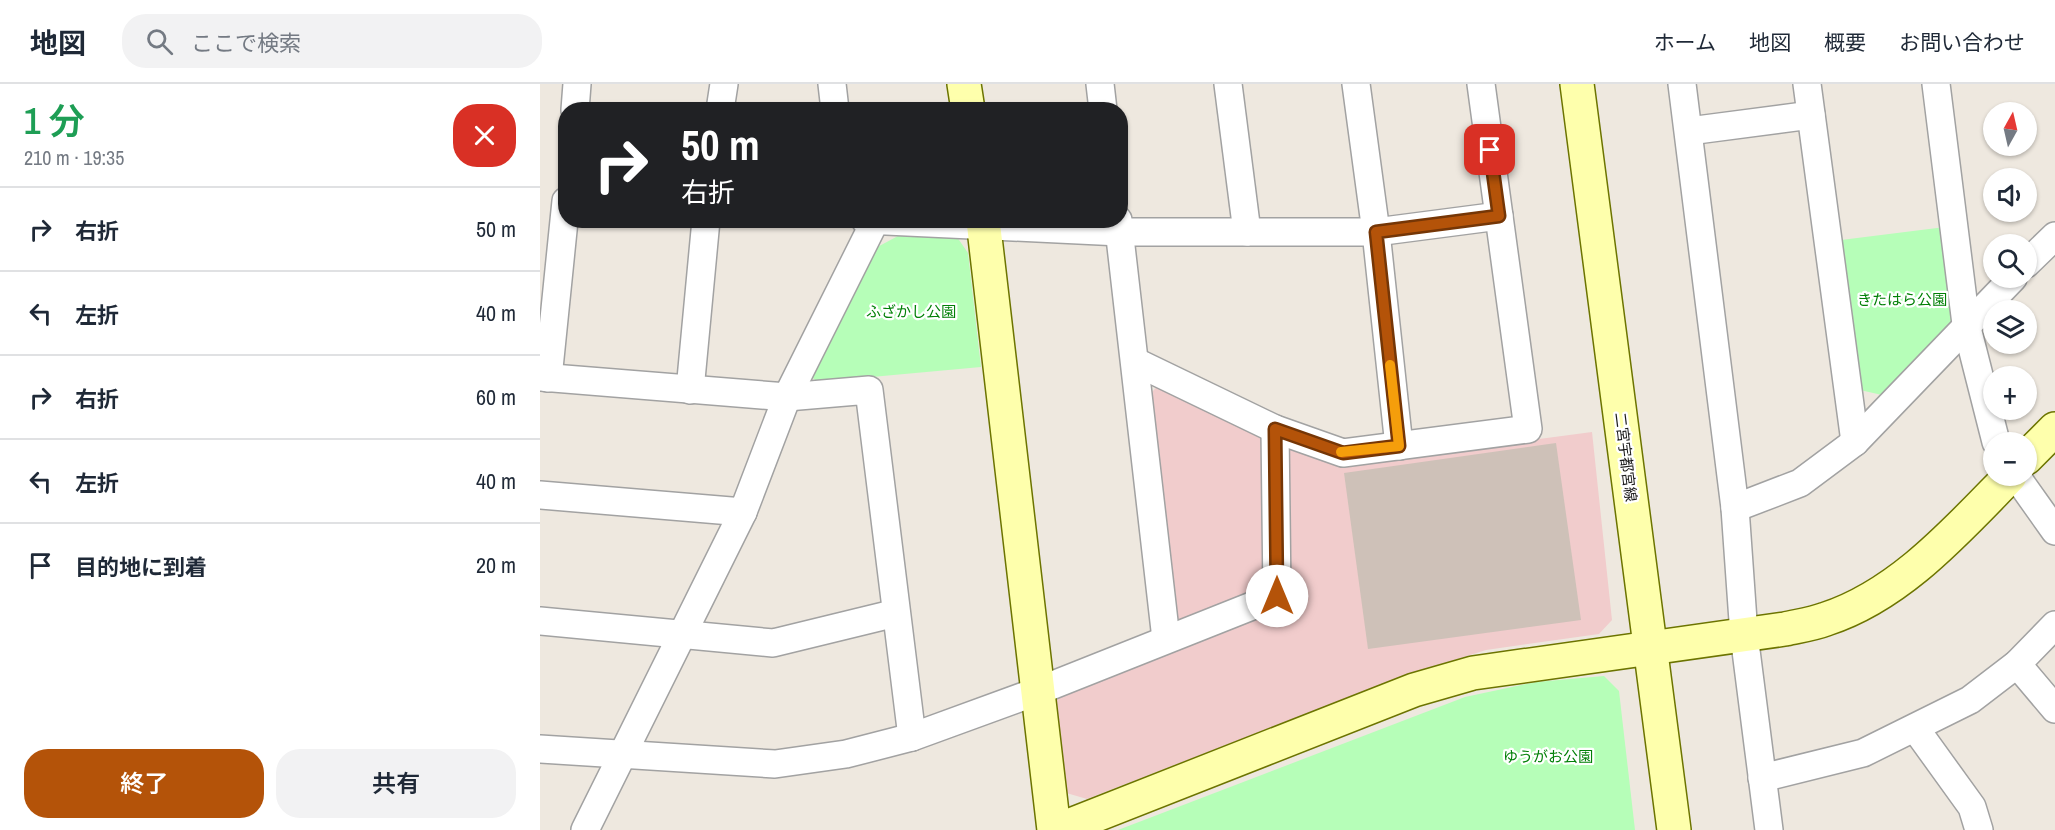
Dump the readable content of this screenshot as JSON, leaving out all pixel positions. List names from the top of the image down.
{
  "streets": {
    "street": ["二宮宇都宮線"]
  },
  "parks": ["きたはら公園", "ふざかし公園", "ゆうがお公園"],
  "north": "top",
  "page": {
    "header": "地図",
    "search": "ここで検索",
    "nav": [
      "ホーム",
      "地図",
      "概要",
      "お問い合わせ"
    ],
    "heading": ["1 分", "210 m · 19:35"],
    "map_buttons": ["+", "−"],
    "turn": ["50 m", "右折"],
    "list": [
      {
        "name": "右折",
        "value": "50 m"
      },
      {
        "name": "左折",
        "value": "40 m"
      },
      {
        "name": "右折",
        "value": "60 m"
      },
      {
        "name": "左折",
        "value": "40 m"
      },
      {
        "name": "目的地に到着",
        "value": "20 m"
      }
    ],
    "buttons": ["終了", "共有"]
  }
}
